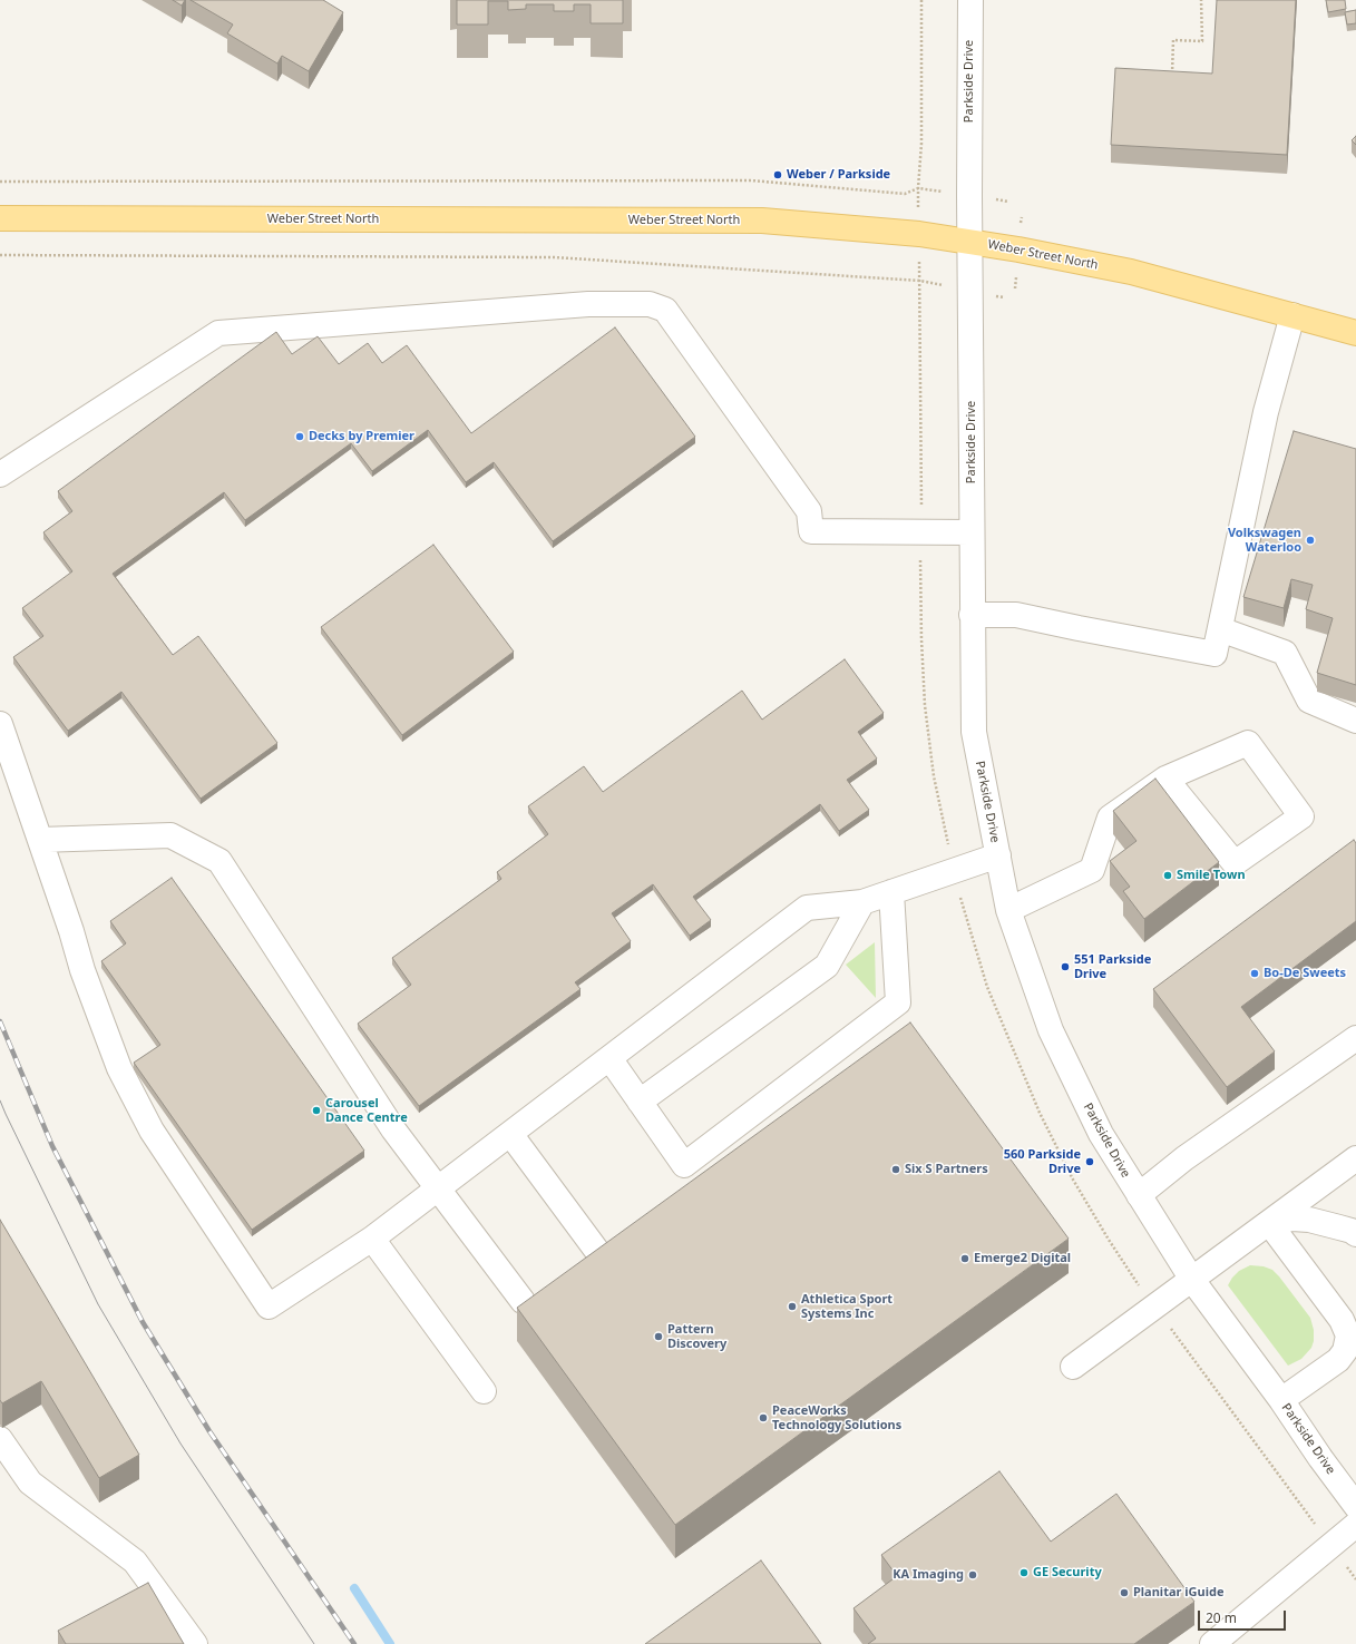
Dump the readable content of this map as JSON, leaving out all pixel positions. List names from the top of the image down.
{
  "streets": {
    "main road": ["Weber Street North"],
    "street": ["Parkside Drive"]
  },
  "crossings": [
    ["Parkside Drive", "Weber Street North"]
  ],
  "places": [
    "Weber / Parkside",
    "Decks by Premier",
    "Volkswagen Waterloo",
    "Smile Town",
    "551 Parkside Drive",
    "Bo-De Sweets",
    "Carousel Dance Centre",
    "560 Parkside Drive",
    "Six S Partners",
    "Emerge2 Digital",
    "Athletica Sport Systems Inc",
    "Pattern Discovery",
    "PeaceWorks Technology Solutions",
    "GE Security",
    "KA Imaging",
    "Planitar iGuide"
  ],
  "scale_bar": "20 m"
}
